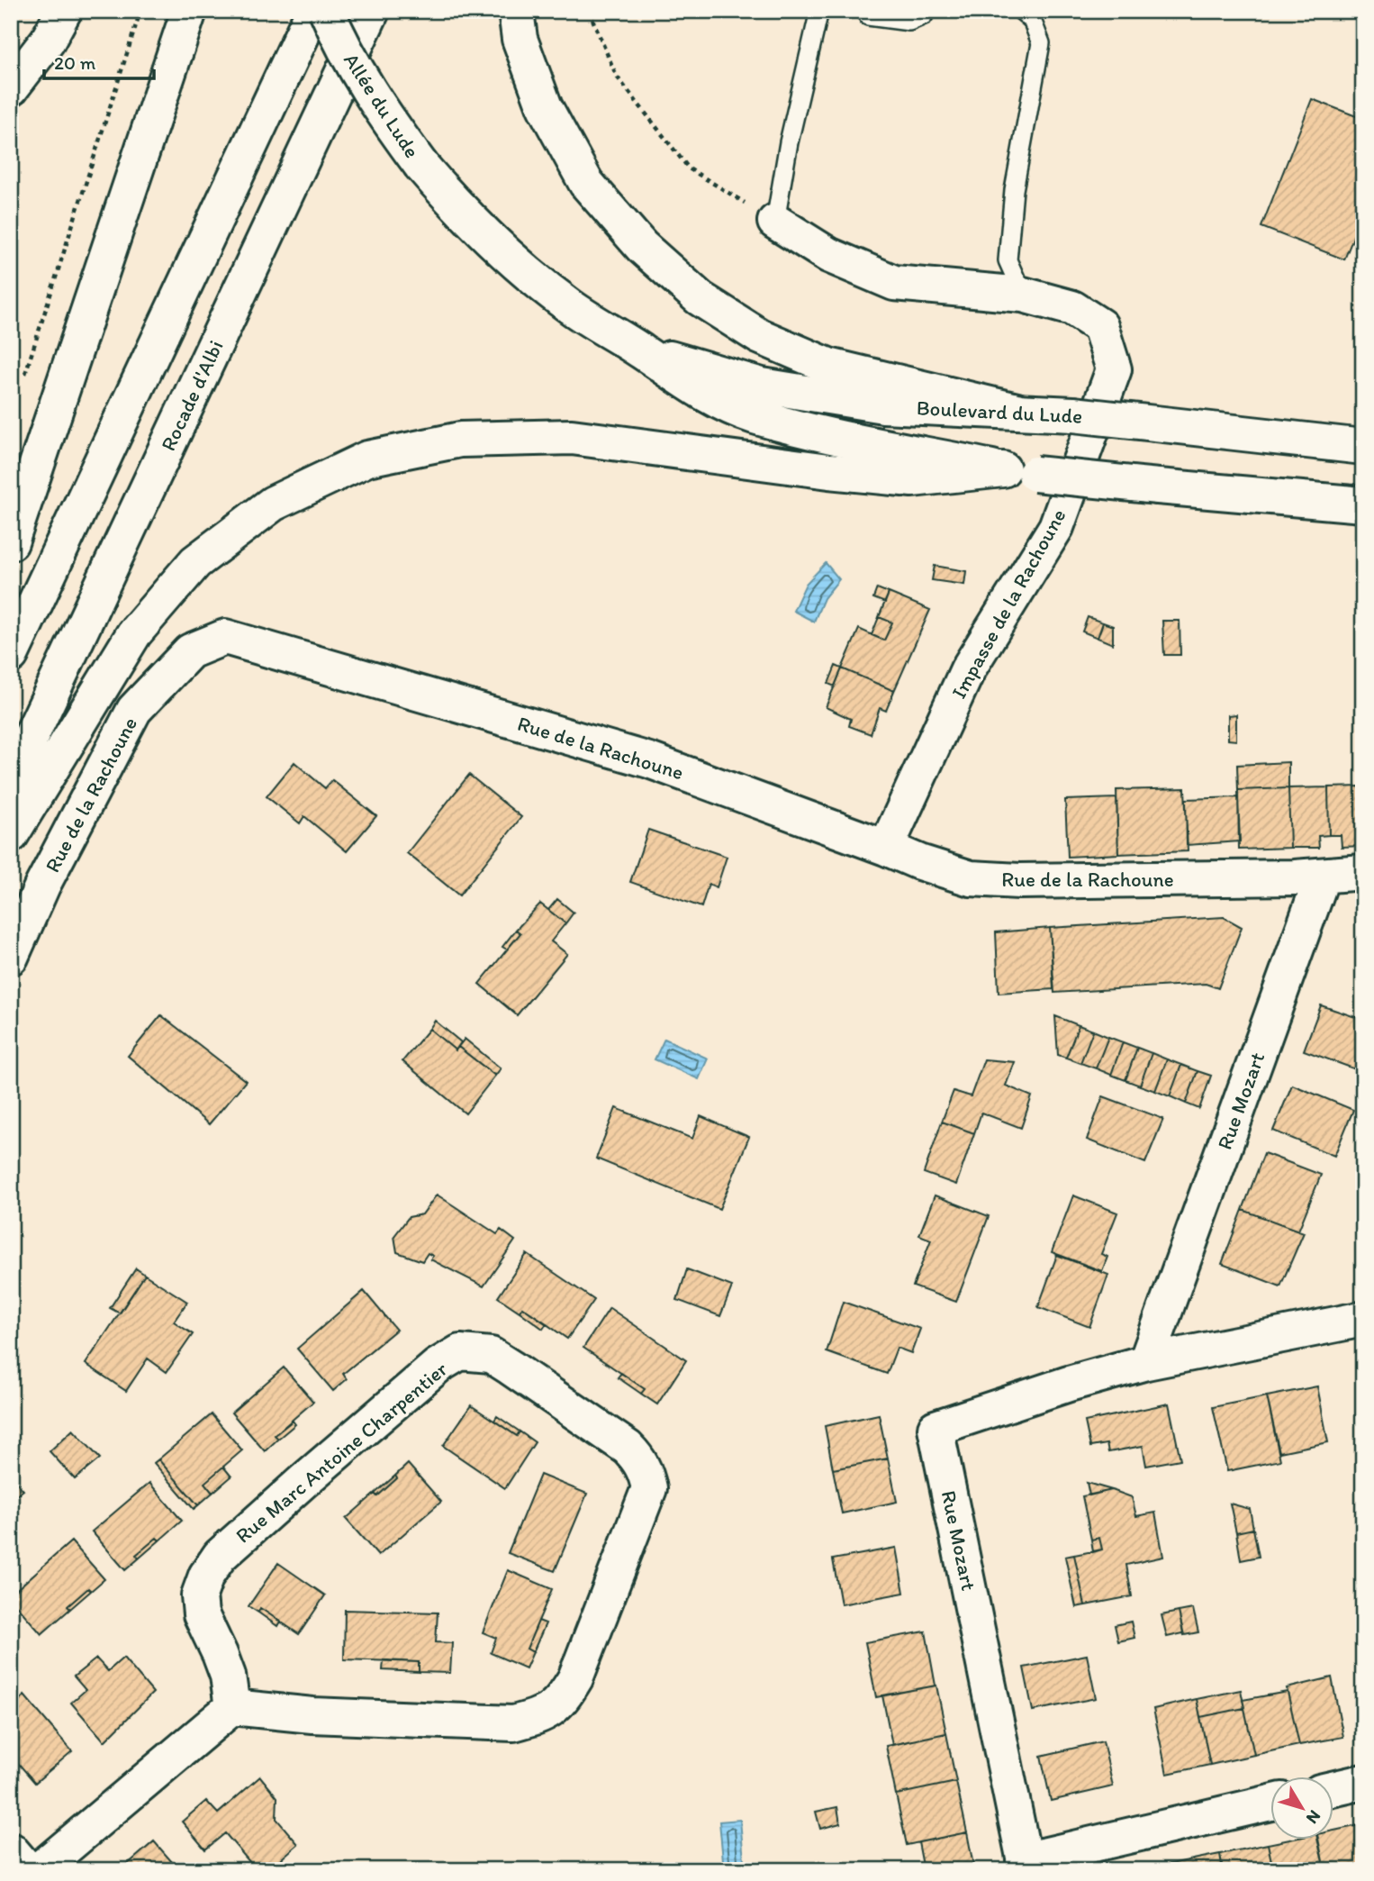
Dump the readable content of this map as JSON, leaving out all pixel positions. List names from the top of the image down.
{
  "streets": {
    "main road": [
      "Allée du Lude",
      "Rocade d'Albi",
      "Boulevard du Lude",
      "Impasse de la Rachoune",
      "Rue de la Rachoune",
      "Rue Mozart",
      "Rue Marc Antoine Charpentier"
    ]
  },
  "crossings": [
    ["Allée du Lude", "Boulevard du Lude"],
    ["Impasse de la Rachoune", "Rue de la Rachoune"],
    ["Rue de la Rachoune", "Rue Mozart"]
  ],
  "scale_bar": "20 m",
  "north": "bottom right"
}
